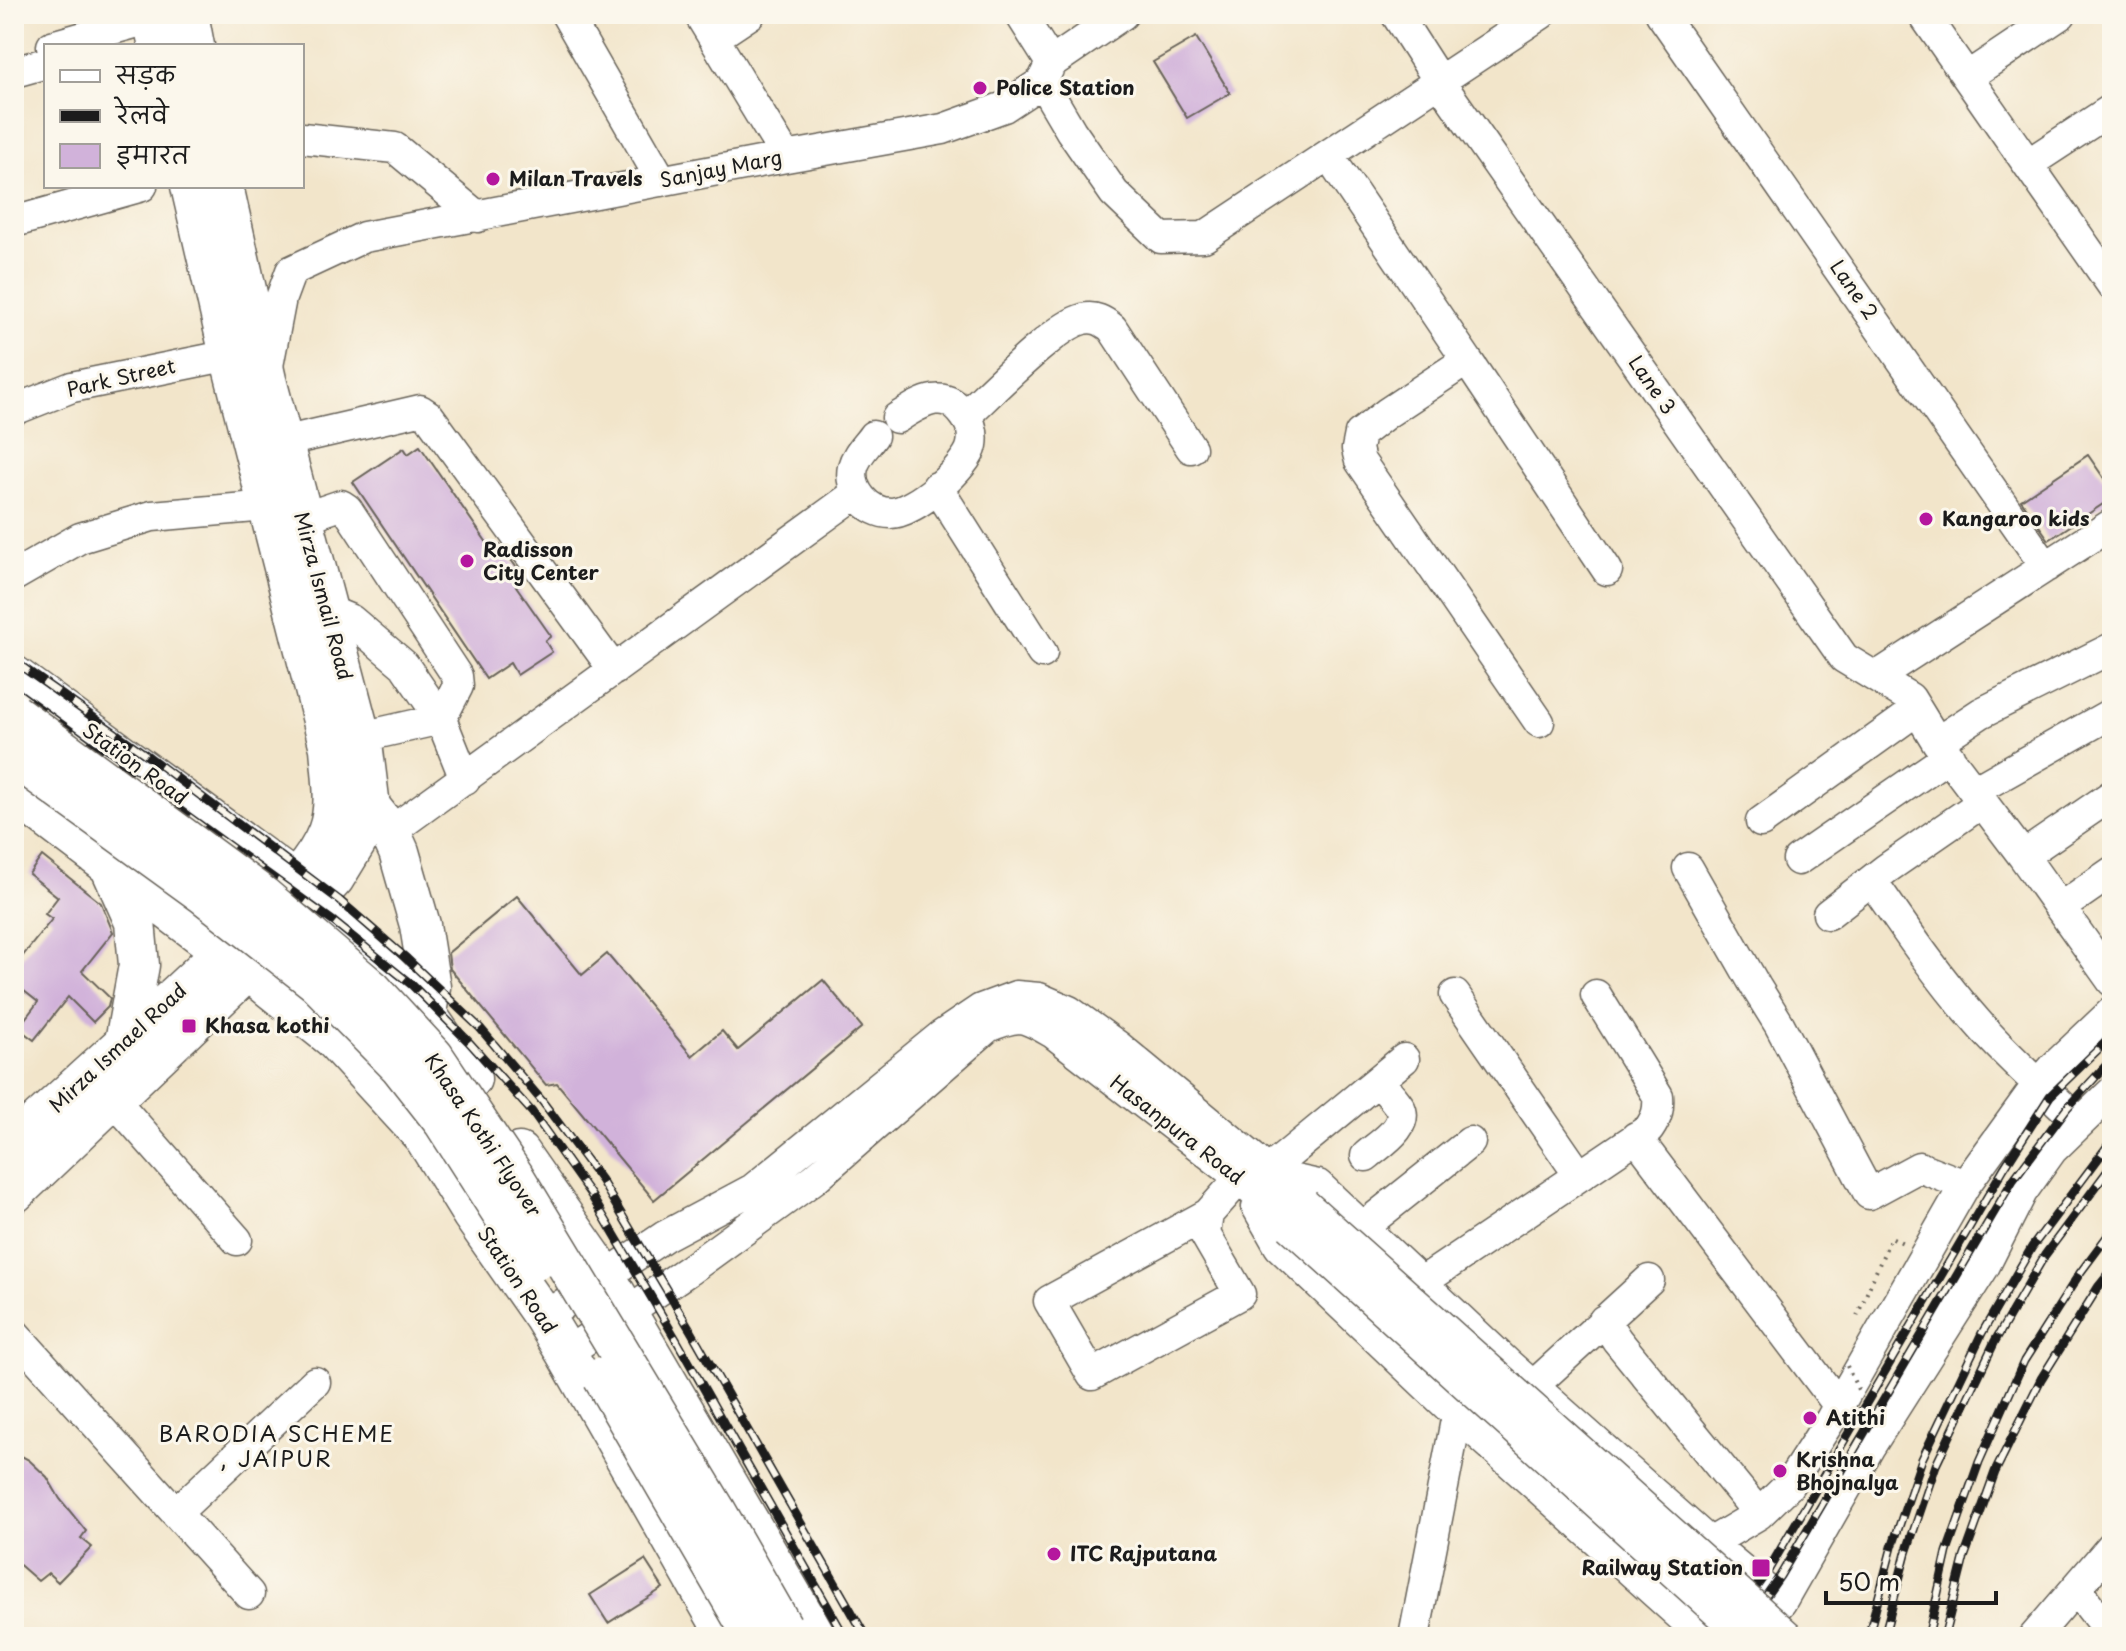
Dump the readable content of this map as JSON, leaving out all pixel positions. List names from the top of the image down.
{
  "streets": {
    "main road": [
      "Mirza Ismail Road",
      "Station Road",
      "Mirza Ismael Road",
      "Khasa Kothi Flyover"
    ],
    "street": [
      "Sanjay Marg",
      "Lane 2",
      "Park Street",
      "Lane 3",
      "Hasanpura Road"
    ]
  },
  "crossings": [
    ["Sanjay Marg", "Mirza Ismail Road"],
    ["Park Street", "Mirza Ismail Road"],
    ["Mirza Ismail Road", "Station Road"],
    ["Mirza Ismail Road", "Mirza Ismael Road"],
    ["Station Road", "Mirza Ismael Road"],
    ["Station Road", "Hasanpura Road"]
  ],
  "districts": ["BARODIA SCHEME , JAIPUR"],
  "places": {
    "other": [
      "Police Station",
      "Milan Travels",
      "Kangaroo kids",
      "Radisson City Center",
      "Atithi",
      "Krishna Bhojnalya",
      "ITC Rajputana"
    ],
    "transit": ["Khasa kothi", "Railway Station"]
  },
  "legend": ["सड़क", "रेलवे", "इमारत"],
  "scale_bar": "50 m"
}
